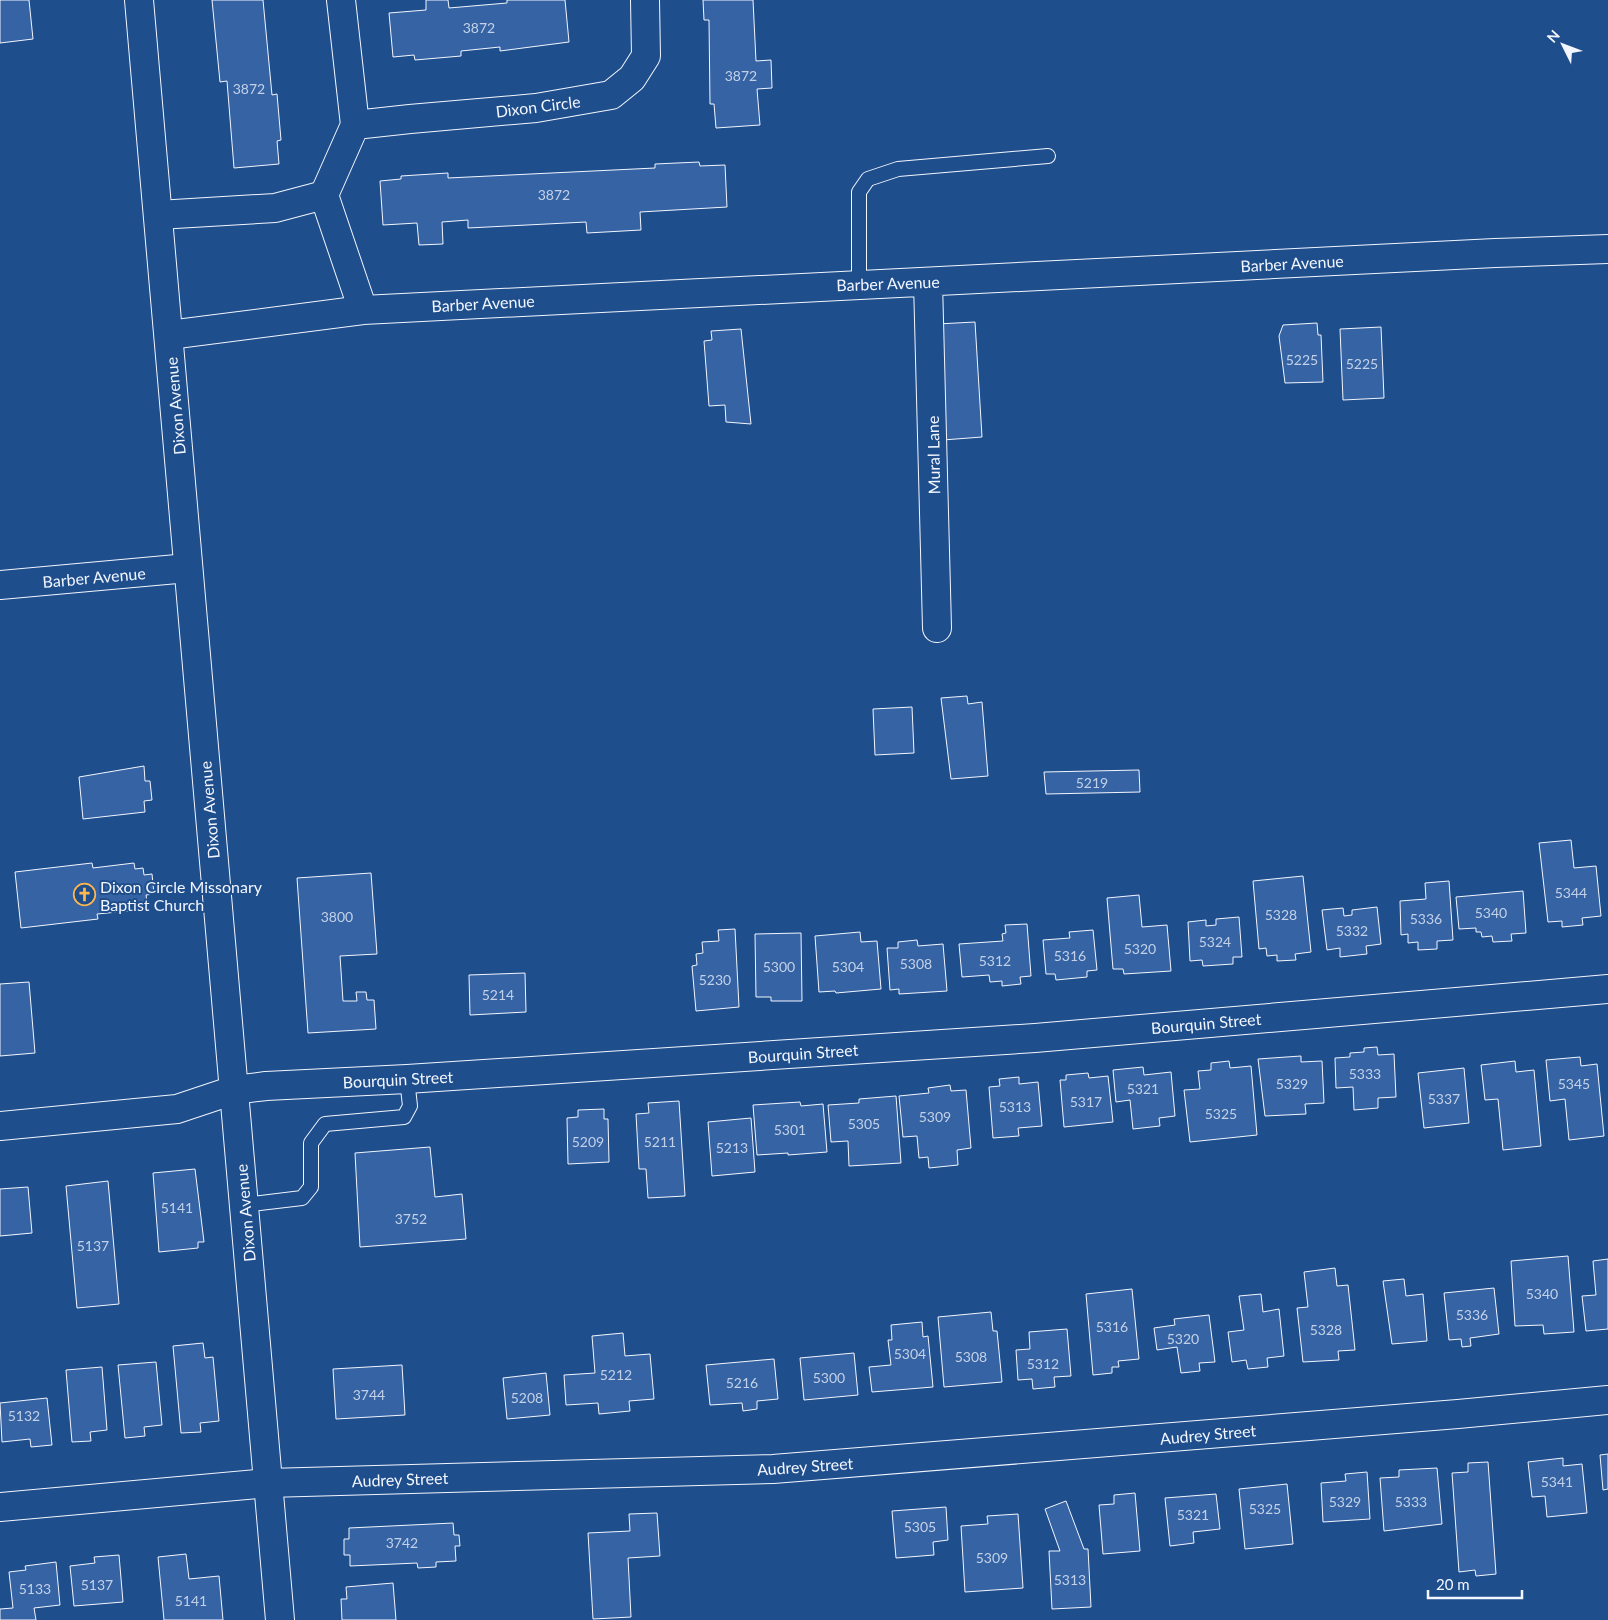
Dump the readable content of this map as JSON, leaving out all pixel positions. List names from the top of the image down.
{
  "streets": {
    "street": [
      "Dixon Circle",
      "Barber Avenue",
      "Dixon Avenue",
      "Mural Lane",
      "Bourquin Street",
      "Audrey Street"
    ]
  },
  "crossings": [
    ["Barber Avenue", "Dixon Avenue"],
    ["Barber Avenue", "Mural Lane"],
    ["Dixon Avenue", "Bourquin Street"],
    ["Dixon Avenue", "Audrey Street"]
  ],
  "places": {
    "church": ["Dixon Circle Missonary Baptist Church"]
  },
  "house_numbers": [
    "3872",
    "3872",
    "3872",
    "3872",
    "5225",
    "5225",
    "5219",
    "5344",
    "5340",
    "5328",
    "3800",
    "5336",
    "5332",
    "5324",
    "5320",
    "5316",
    "5312",
    "5308",
    "5300",
    "5304",
    "5230",
    "5214",
    "5333",
    "5329",
    "5345",
    "5321",
    "5337",
    "5317",
    "5313",
    "5325",
    "5309",
    "5305",
    "5301",
    "5209",
    "5211",
    "5213",
    "5141",
    "3752",
    "5137",
    "5340",
    "5336",
    "5316",
    "5328",
    "5320",
    "5304",
    "5308",
    "5312",
    "5212",
    "5300",
    "5216",
    "3744",
    "5208",
    "5132",
    "5341",
    "5329",
    "5333",
    "5325",
    "5321",
    "5305",
    "3742",
    "5309",
    "5313",
    "5137",
    "5133",
    "5141"
  ],
  "scale_bar": "20 m",
  "north": "top left"
}
